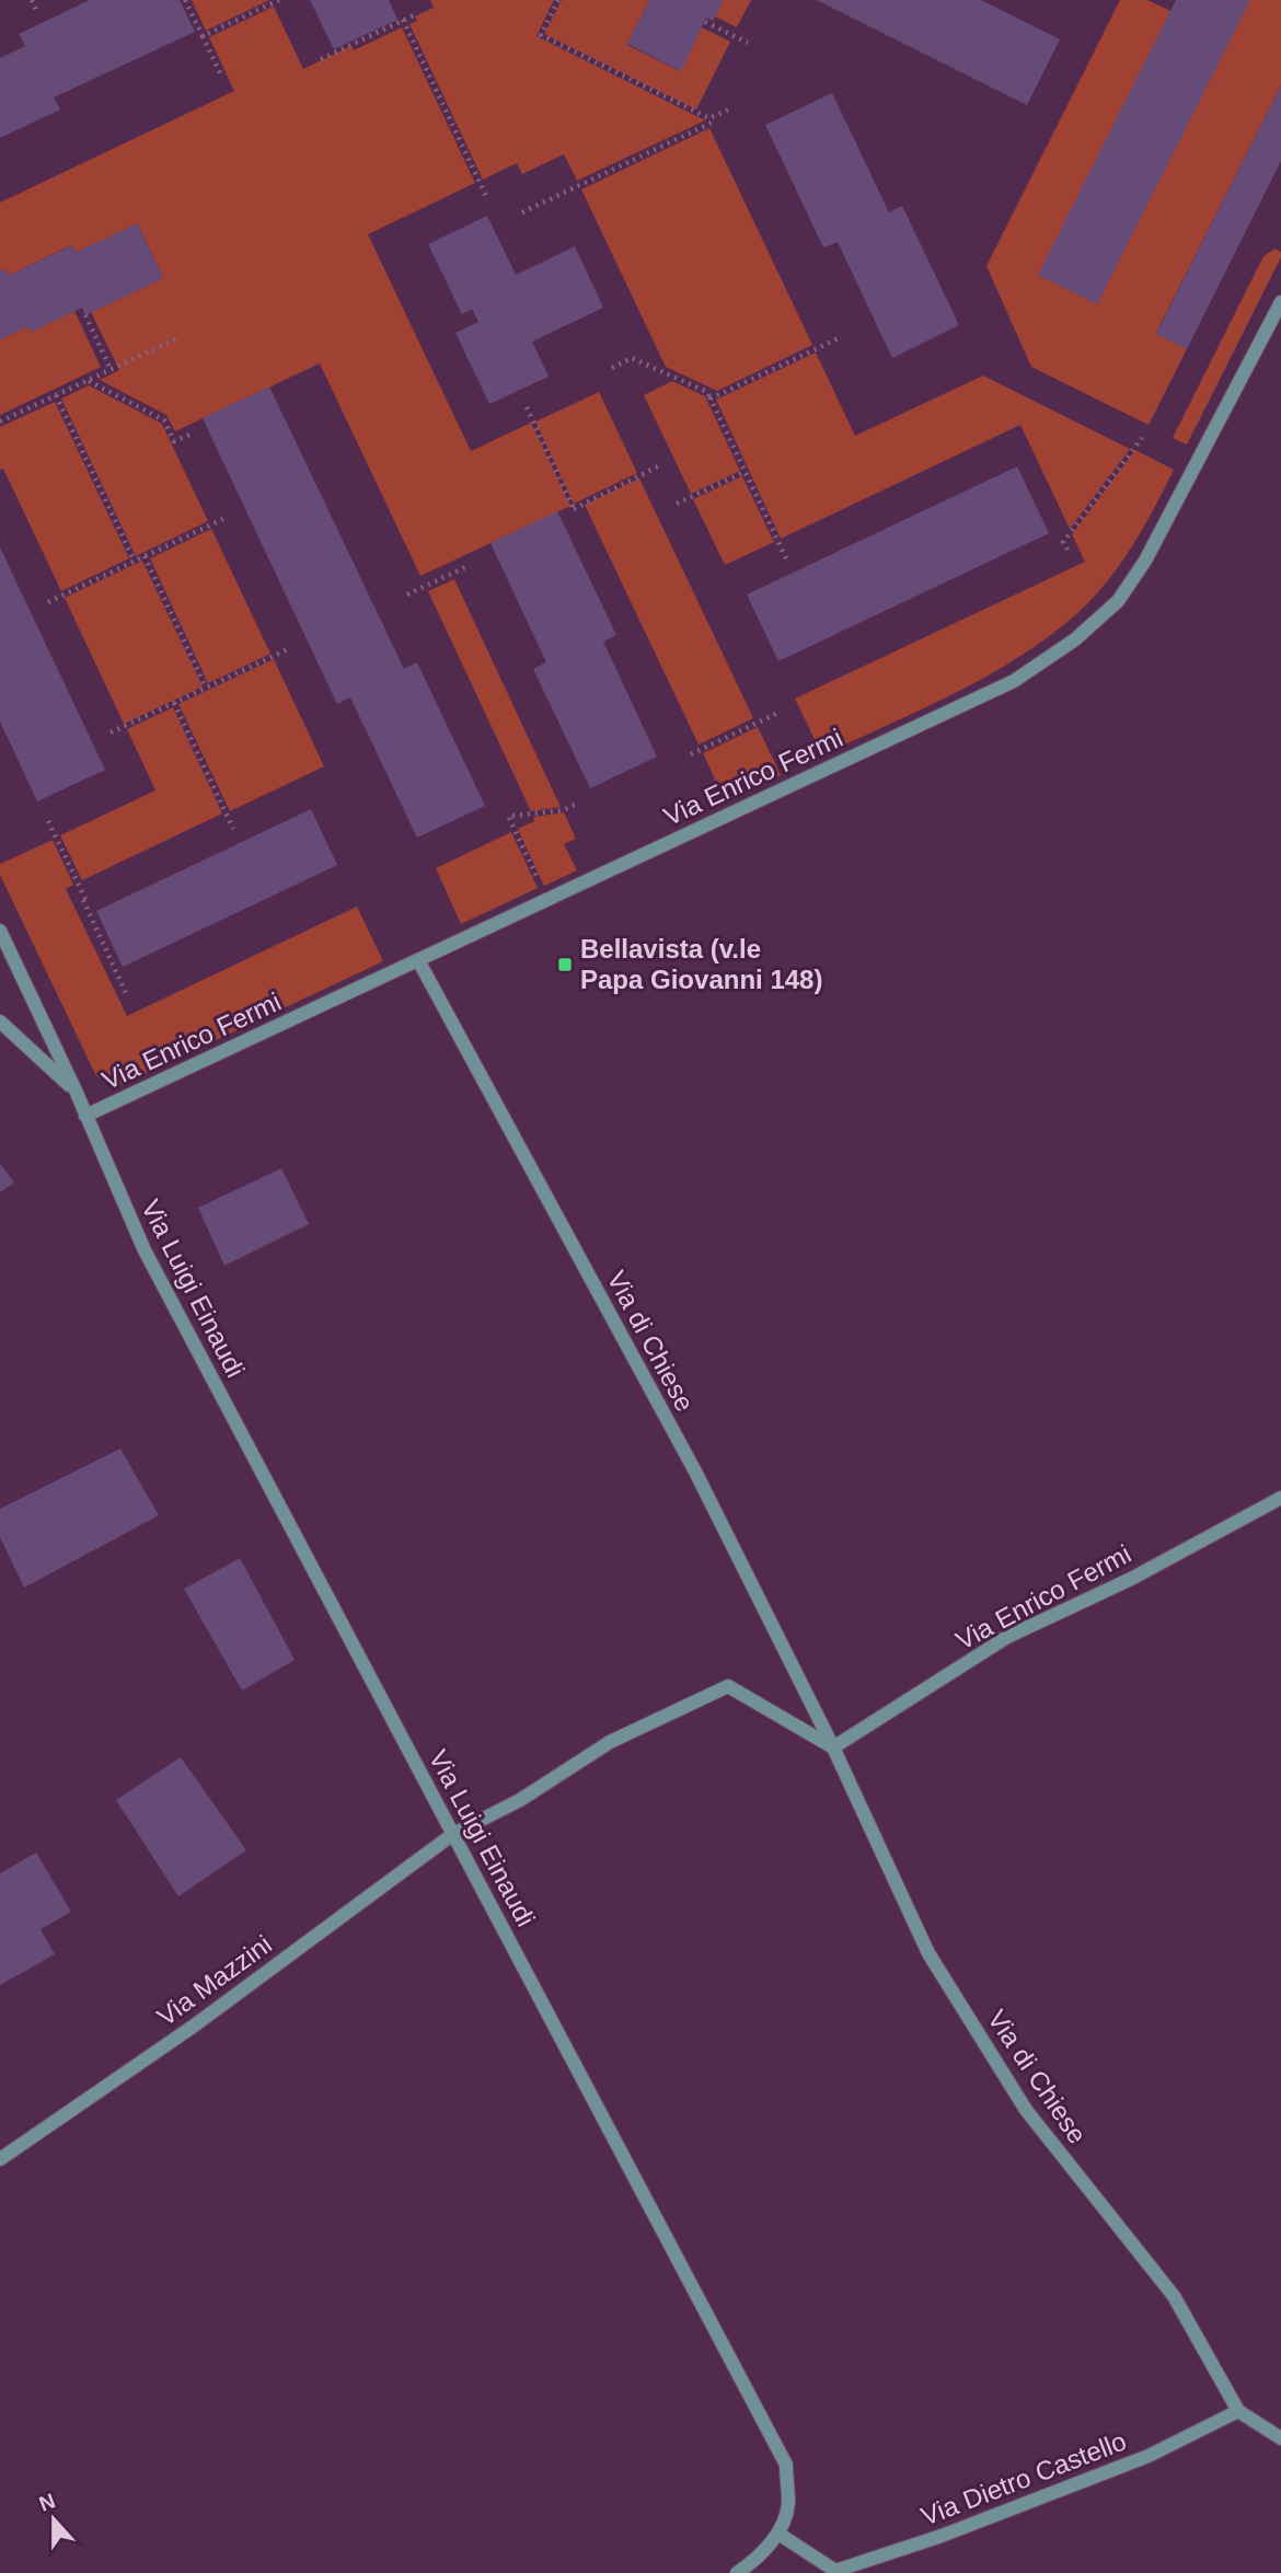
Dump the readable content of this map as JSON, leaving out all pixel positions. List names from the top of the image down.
{
  "streets": {
    "street": [
      "Via Enrico Fermi",
      "Via Luigi Einaudi",
      "Via di Chiese",
      "Via Mazzini",
      "Via Dietro Castello"
    ]
  },
  "crossings": [
    ["Via Enrico Fermi", "Via Luigi Einaudi"],
    ["Via Enrico Fermi", "Via di Chiese"],
    ["Via Luigi Einaudi", "Via Mazzini"],
    ["Via Luigi Einaudi", "Via Dietro Castello"],
    ["Via di Chiese", "Via Dietro Castello"]
  ],
  "places": {
    "transit": ["Bellavista (v.le Papa Giovanni 148)"]
  },
  "north": "top"
}
